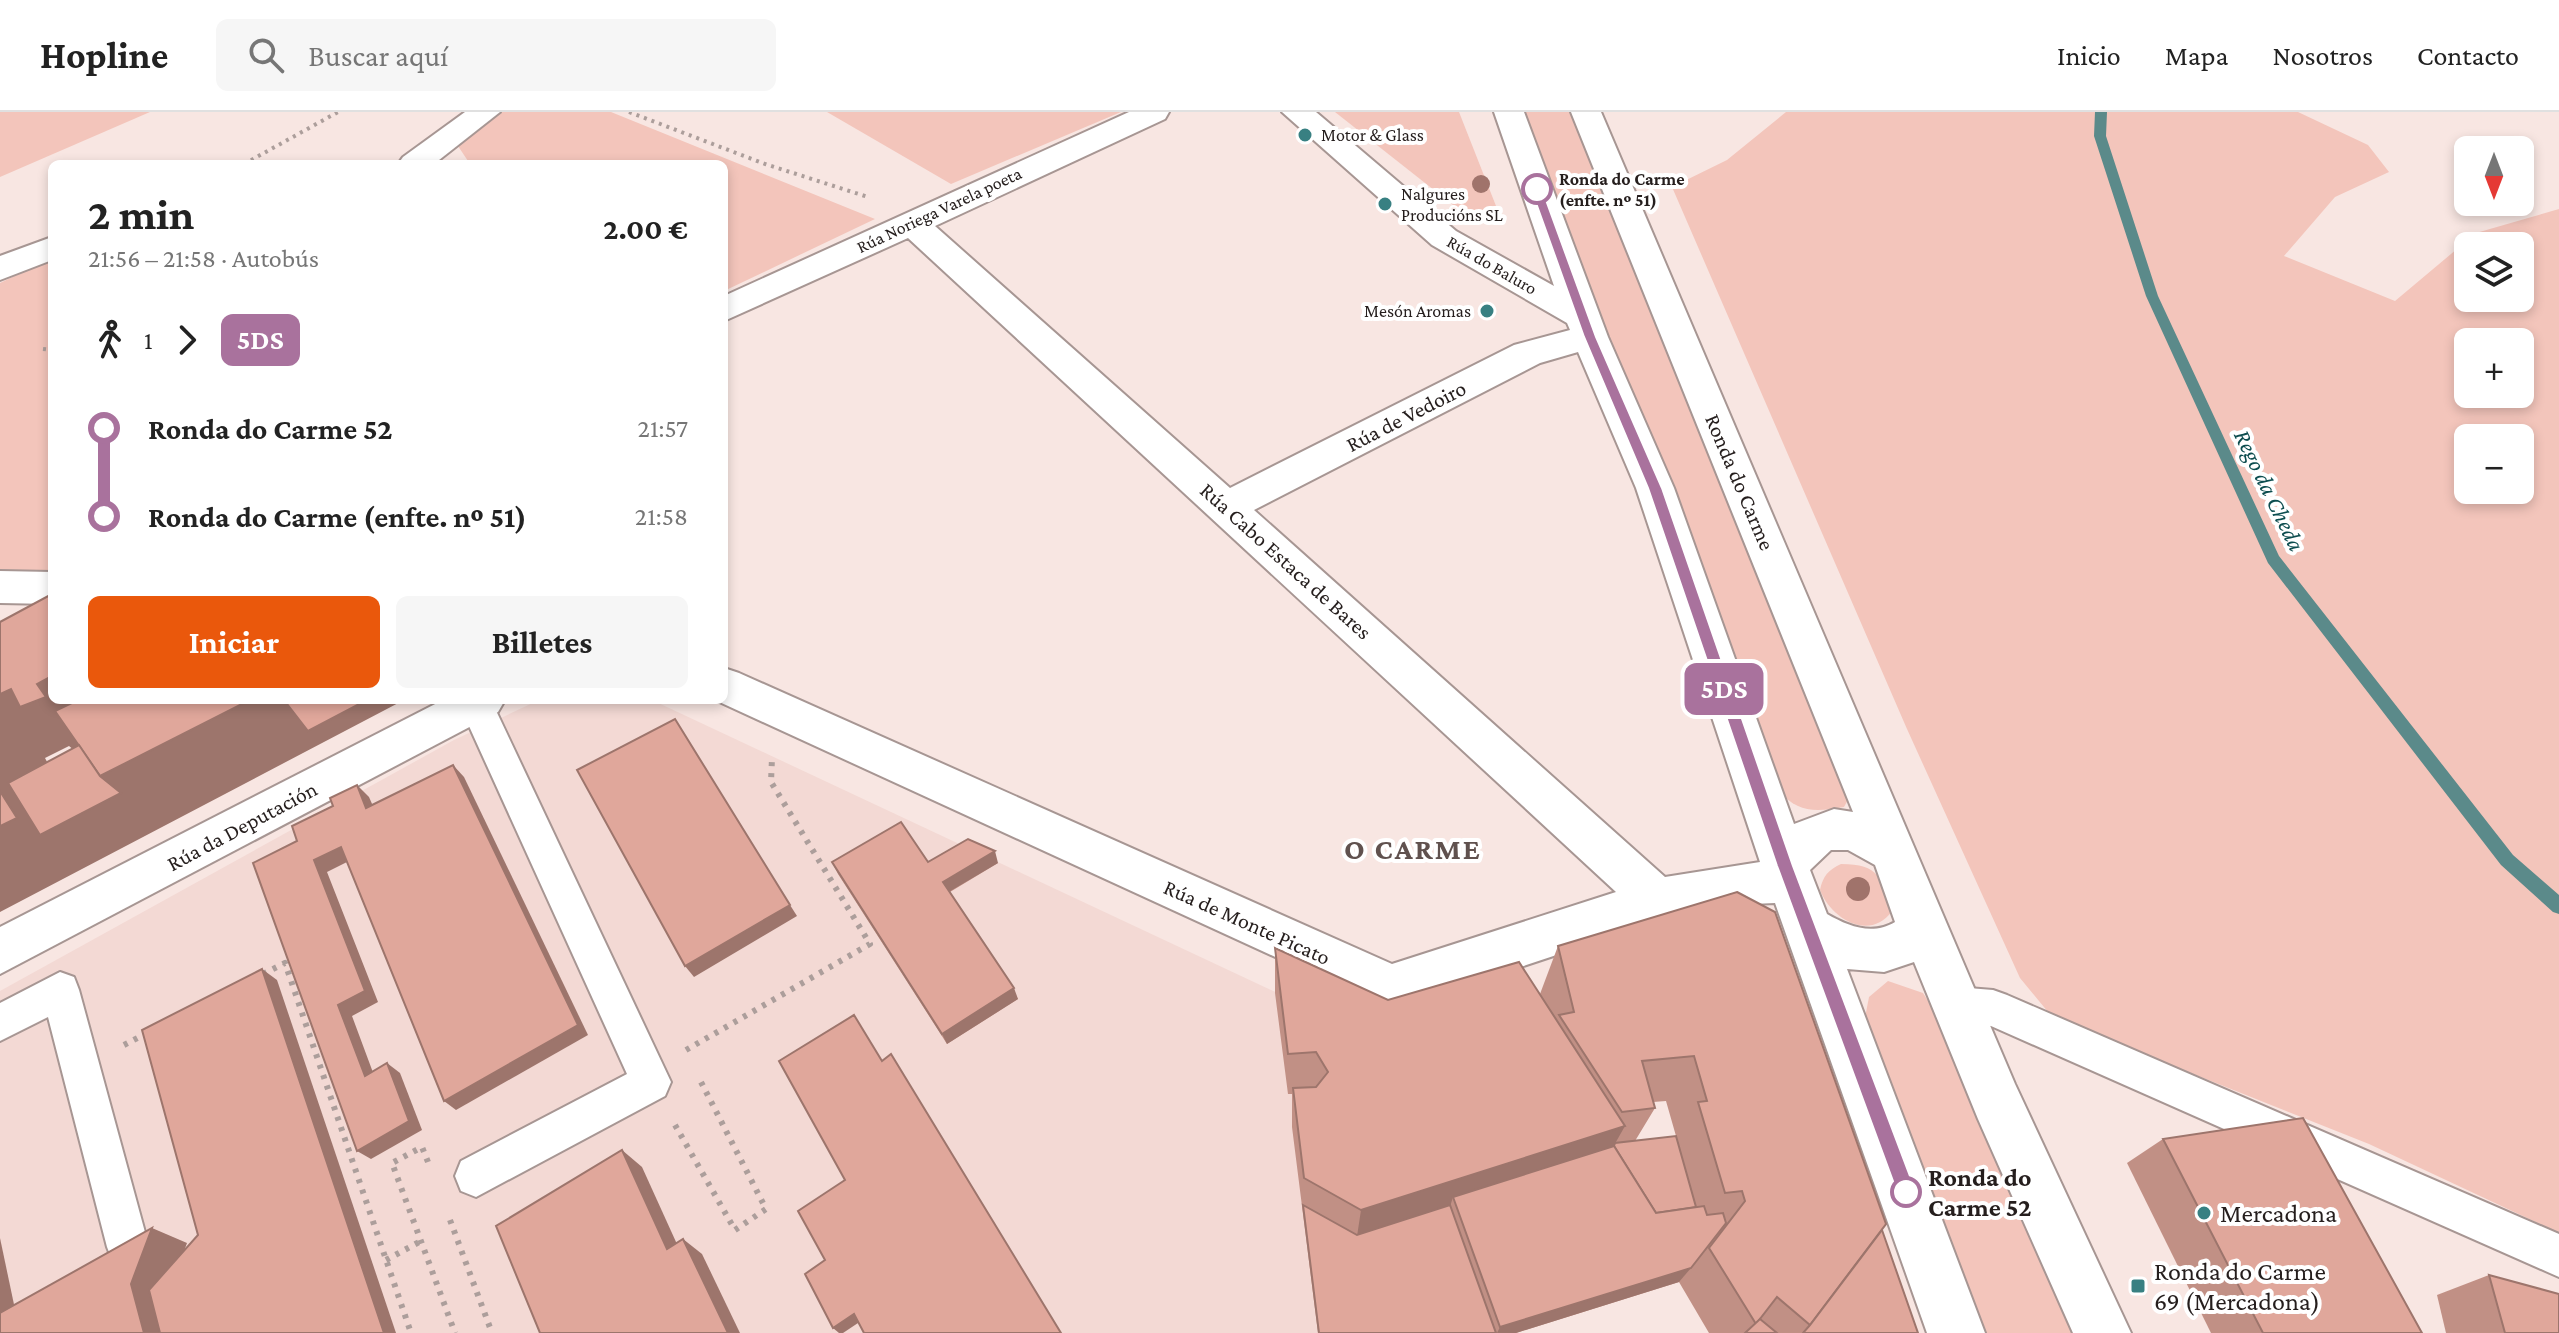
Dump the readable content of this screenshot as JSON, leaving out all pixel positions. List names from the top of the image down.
{
  "streets": {
    "street": [
      "Rúa Noriega Varela poeta",
      "Rúa do Baluro",
      "Rúa de Vedoiro",
      "Ronda do Carme",
      "Rúa Cabo Estaca de Bares",
      "Rúa da Deputación",
      "Rúa de Monte Picato"
    ]
  },
  "crossings": [
    ["Rúa Noriega Varela poeta", "Rúa Cabo Estaca de Bares"],
    ["Rúa do Baluro", "Rúa de Vedoiro"],
    ["Rúa de Vedoiro", "Rúa Cabo Estaca de Bares"],
    ["Ronda do Carme", "Rúa de Monte Picato"],
    ["Rúa Cabo Estaca de Bares", "Rúa de Monte Picato"]
  ],
  "districts": ["O CARME"],
  "water": ["Rego da Cheda"],
  "places": {
    "other": [
      "Motor & Glass",
      "Ronda do Carme (enfte. nº 51)",
      "Nalgures Producións SL",
      "Mesón Aromas",
      "Ronda do Carme 52",
      "Mercadona"
    ],
    "transit": ["Ronda do Carme 69 (Mercadona)"]
  },
  "lines": ["bus line 5DS"],
  "north": "bottom",
  "page": {
    "header": "Hopline",
    "search": "Buscar aquí",
    "nav": [
      "Inicio",
      "Mapa",
      "Nosotros",
      "Contacto"
    ],
    "on_map": "5DS",
    "map_buttons": ["+", "−"],
    "heading": ["2 min", "21:56 – 21:58 · Autobús", "2.00 €"],
    "legs": ["1", "5DS"],
    "list": [
      {
        "name": "Ronda do Carme 52",
        "value": "21:57"
      },
      {
        "name": "Ronda do Carme (enfte. nº 51)",
        "value": "21:58"
      }
    ],
    "buttons": ["Iniciar", "Billetes"]
  }
}
